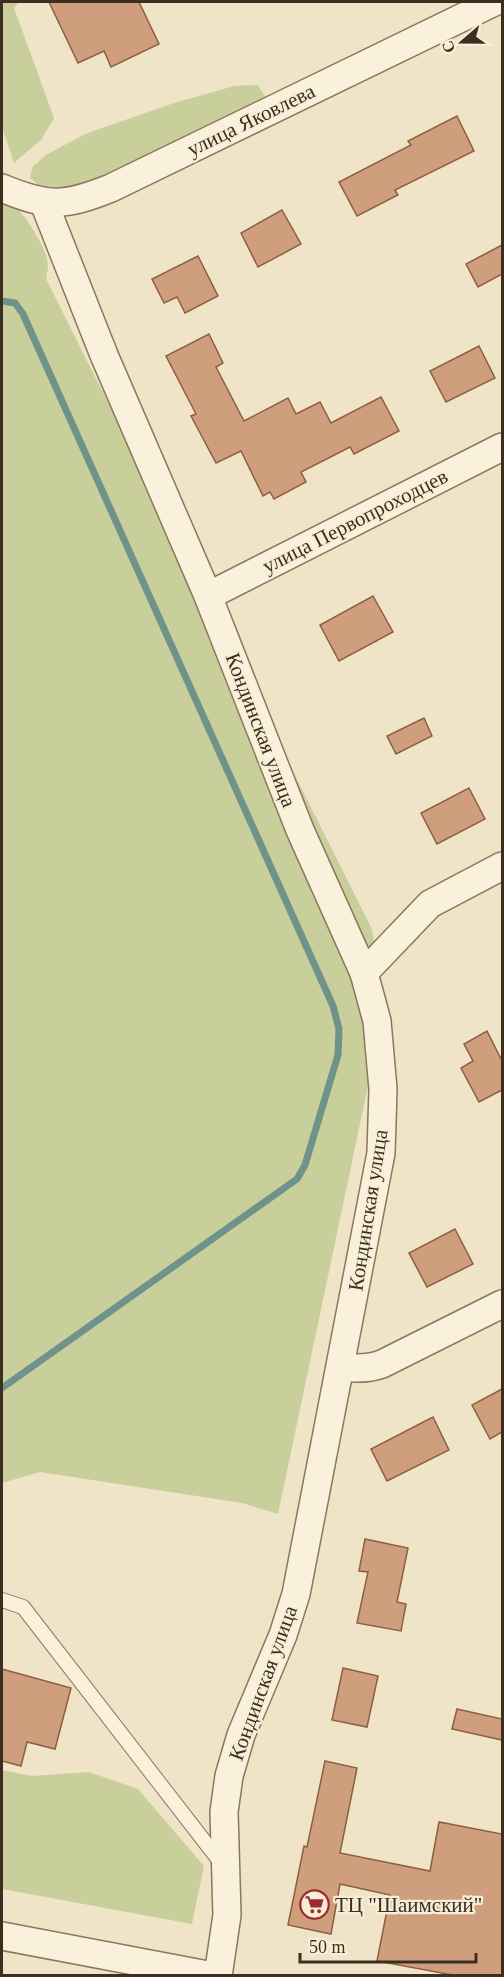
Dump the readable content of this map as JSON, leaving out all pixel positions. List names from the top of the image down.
{
  "streets": {
    "street": ["улица Яковлева", "улица Первопроходцев", "Кондинская улица"]
  },
  "crossings": [
    ["улица Яковлева", "Кондинская улица"],
    ["улица Первопроходцев", "Кондинская улица"]
  ],
  "places": {
    "supermarket": ["ТЦ \"Шаимский\""]
  },
  "scale_bar": "50 m",
  "north": "left"
}
